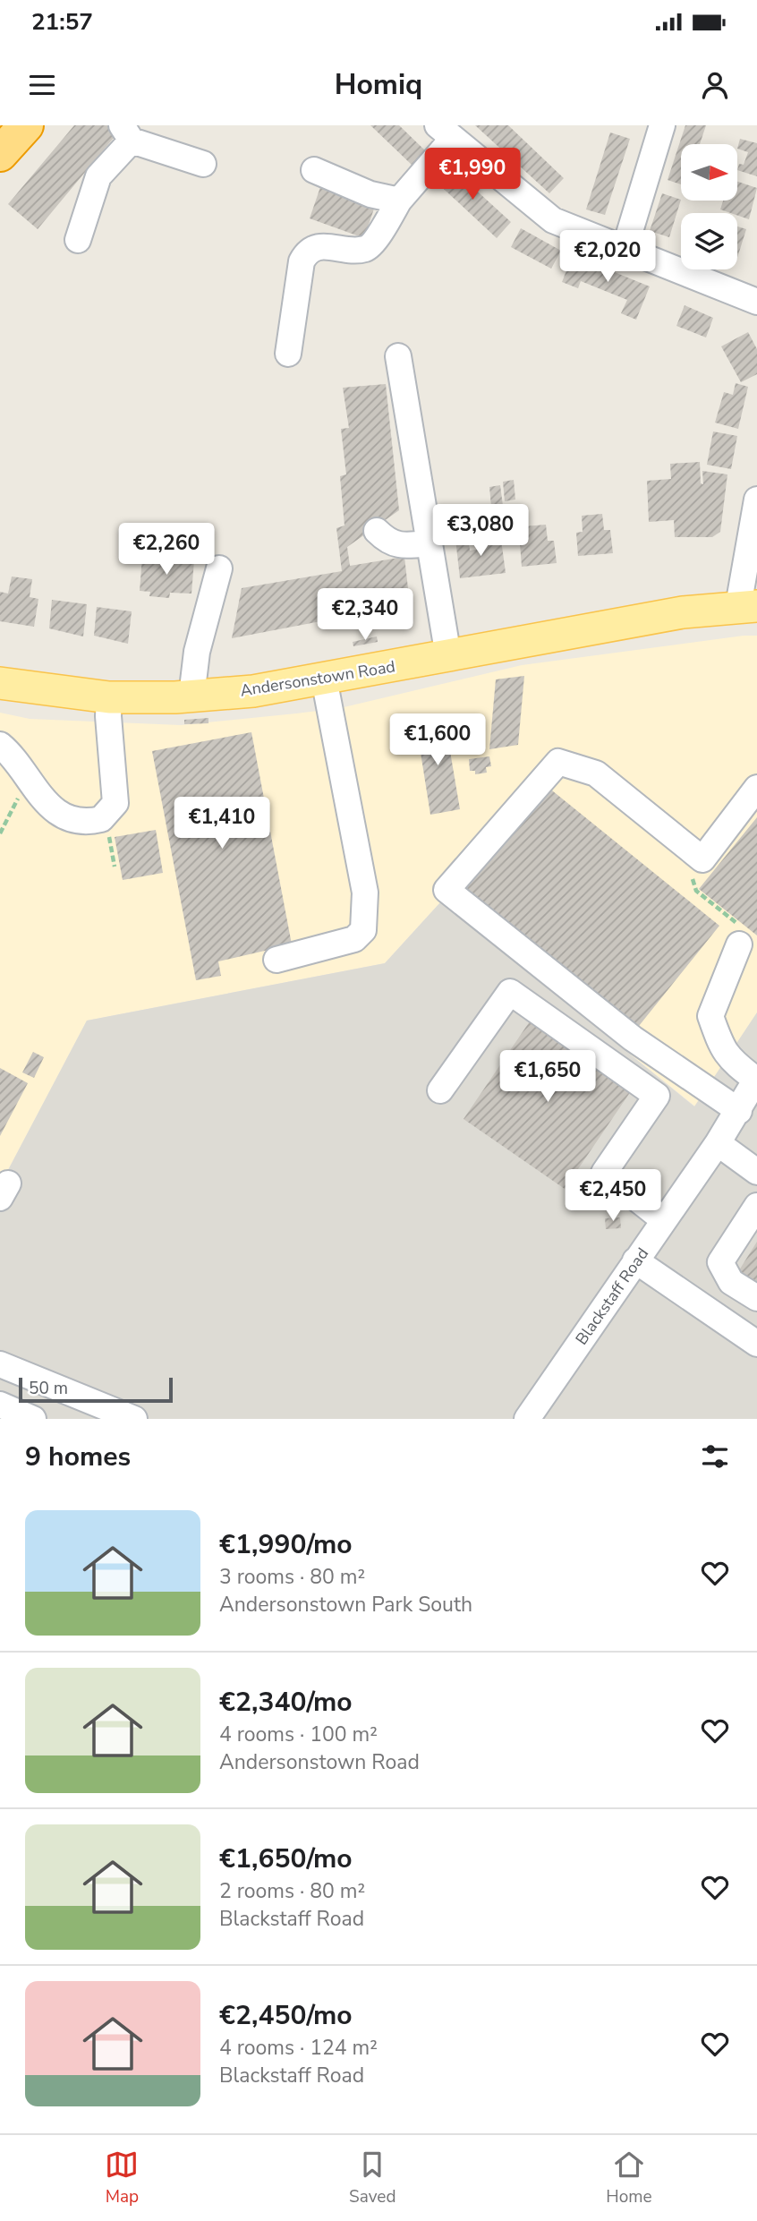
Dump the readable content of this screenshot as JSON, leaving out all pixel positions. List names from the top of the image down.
{
  "streets": {
    "main road": ["Andersonstown Road"],
    "street": ["Blackstaff Road"]
  },
  "scale_bar": "50 m",
  "north": "right",
  "page": {
    "status": "21:57",
    "header": "Homiq",
    "price": [
      "€1,990",
      "€2,020",
      "€3,080",
      "€2,260",
      "€2,340",
      "€1,600",
      "€1,410",
      "€1,650",
      "€2,450"
    ],
    "scale": "50 m",
    "heading": "9 homes",
    "list": [
      {
        "name": "€1,990/mo",
        "note": "3 rooms · 80 m² · Andersonstown Park South"
      },
      {
        "name": "€2,340/mo",
        "note": "4 rooms · 100 m² · Andersonstown Road"
      },
      {
        "name": "€1,650/mo",
        "note": "2 rooms · 80 m² · Blackstaff Road"
      },
      {
        "name": "€2,450/mo",
        "note": "4 rooms · 124 m² · Blackstaff Road"
      }
    ],
    "tabs": ["Map", "Saved", "Home"]
  }
}
